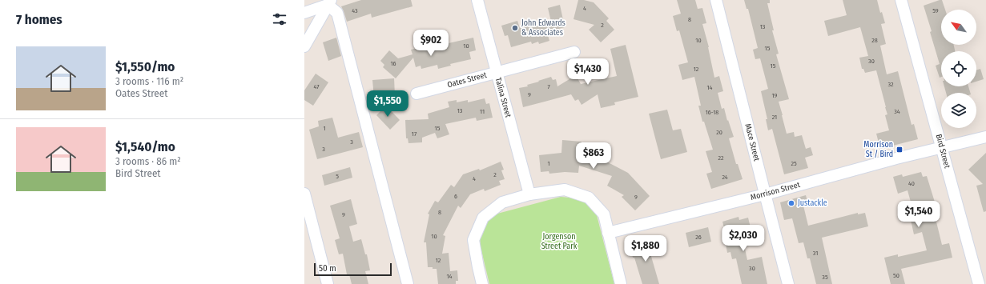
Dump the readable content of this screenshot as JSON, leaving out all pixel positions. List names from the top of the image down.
{
  "streets": {
    "street": [
      "Oates Street",
      "Talina Street",
      "Mace Street",
      "Bird Street",
      "Morrison Street"
    ]
  },
  "crossings": [
    ["Oates Street", "Talina Street"],
    ["Mace Street", "Morrison Street"],
    ["Bird Street", "Morrison Street"]
  ],
  "parks": ["Jorgenson Street Park"],
  "places": {
    "other": ["John Edwards & Associates", "Justackle"],
    "transit": ["Morrison St / Bird"]
  },
  "house_numbers": [
    "4",
    "43",
    "59",
    "8",
    "2",
    "13",
    "10",
    "28",
    "10",
    "15",
    "30",
    "16",
    "15",
    "12",
    "32",
    "47",
    "7",
    "14",
    "9",
    "19",
    "13",
    "11",
    "34",
    "16-18",
    "21",
    "1",
    "15",
    "20",
    "17",
    "3",
    "3",
    "22",
    "1",
    "25",
    "2",
    "5",
    "24",
    "4",
    "40",
    "6",
    "9",
    "8",
    "9",
    "10",
    "26",
    "31",
    "12",
    "30",
    "50",
    "14",
    "35"
  ],
  "scale_bar": "50 m",
  "north": "top left",
  "page": {
    "heading": "7 homes",
    "price": [
      "$902",
      "$1,430",
      "$1,550",
      "$863",
      "$1,540",
      "$2,030",
      "$1,880"
    ],
    "list": [
      {
        "name": "$1,550/mo",
        "note": "3 rooms · 116 m² · Oates Street"
      },
      {
        "name": "$1,540/mo",
        "note": "3 rooms · 86 m² · Bird Street"
      }
    ],
    "scale": "50 m"
  }
}
